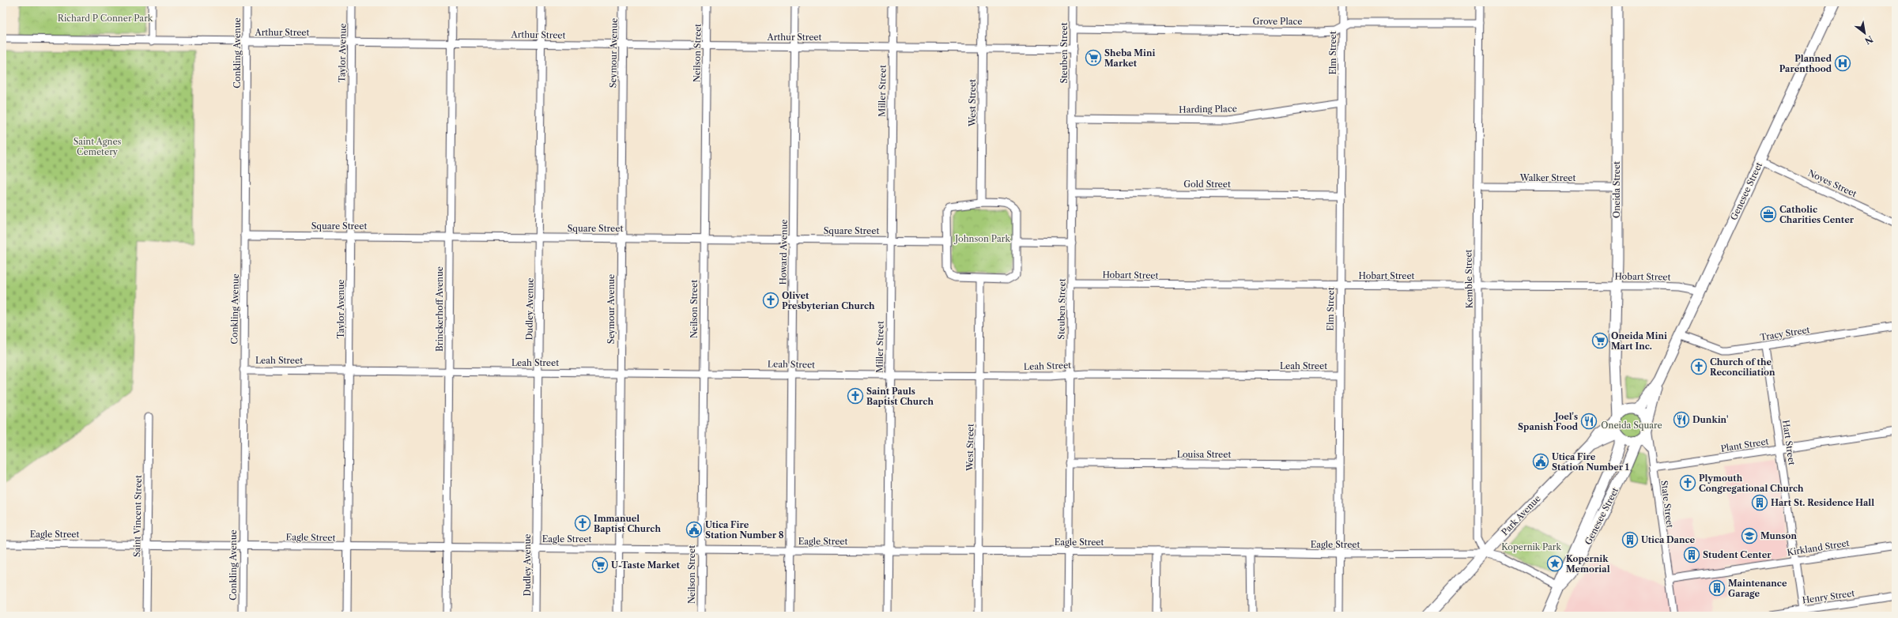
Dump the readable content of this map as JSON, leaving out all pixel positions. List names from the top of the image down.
{
  "streets": {
    "main road": ["Oneida Street", "Genesee Street", "Park Avenue"],
    "street": [
      "Grove Place",
      "Arthur Street",
      "Conkling Avenue",
      "Taylor Avenue",
      "Seymour Avenue",
      "Neilson Street",
      "Steuben Street",
      "Elm Street",
      "Miller Street",
      "West Street",
      "Harding Place",
      "Walker Street",
      "Noyes Street",
      "Gold Street",
      "Square Street",
      "Howard Avenue",
      "Hobart Street",
      "Kemble Street",
      "Brinckerhoff Avenue",
      "Dudley Avenue",
      "Tracy Street",
      "Leah Street",
      "Hart Street",
      "Plant Street",
      "Louisa Street",
      "State Street",
      "Saint Vincent Street",
      "Eagle Street",
      "Kirkland Street",
      "Henry Street"
    ]
  },
  "crossings": [
    ["Grove Place", "Steuben Street"],
    ["Grove Place", "Elm Street"],
    ["Grove Place", "Kemble Street"],
    ["Arthur Street", "Conkling Avenue"],
    ["Arthur Street", "Taylor Avenue"],
    ["Arthur Street", "Seymour Avenue"],
    ["Arthur Street", "Neilson Street"],
    ["Arthur Street", "Steuben Street"],
    ["Arthur Street", "Miller Street"],
    ["Arthur Street", "West Street"],
    ["Arthur Street", "Howard Avenue"],
    ["Arthur Street", "Brinckerhoff Avenue"],
    ["Arthur Street", "Dudley Avenue"],
    ["Conkling Avenue", "Square Street"],
    ["Conkling Avenue", "Leah Street"],
    ["Conkling Avenue", "Eagle Street"],
    ["Taylor Avenue", "Square Street"],
    ["Taylor Avenue", "Leah Street"],
    ["Taylor Avenue", "Eagle Street"],
    ["Seymour Avenue", "Square Street"],
    ["Seymour Avenue", "Leah Street"],
    ["Seymour Avenue", "Eagle Street"],
    ["Neilson Street", "Square Street"],
    ["Neilson Street", "Leah Street"],
    ["Neilson Street", "Eagle Street"],
    ["Steuben Street", "Harding Place"],
    ["Steuben Street", "Gold Street"],
    ["Steuben Street", "Hobart Street"],
    ["Steuben Street", "Leah Street"],
    ["Steuben Street", "Louisa Street"],
    ["Steuben Street", "Eagle Street"],
    ["Elm Street", "Harding Place"],
    ["Elm Street", "Gold Street"],
    ["Elm Street", "Hobart Street"],
    ["Elm Street", "Leah Street"],
    ["Elm Street", "Louisa Street"],
    ["Elm Street", "Eagle Street"],
    ["Miller Street", "Square Street"],
    ["Miller Street", "Leah Street"],
    ["Miller Street", "Eagle Street"],
    ["West Street", "Square Street"],
    ["West Street", "Leah Street"],
    ["West Street", "Eagle Street"],
    ["Walker Street", "Oneida Street"],
    ["Walker Street", "Kemble Street"],
    ["Noyes Street", "Genesee Street"],
    ["Oneida Street", "Genesee Street"],
    ["Oneida Street", "Hobart Street"],
    ["Oneida Street", "State Street"],
    ["Oneida Street", "Park Avenue"],
    ["Genesee Street", "Hobart Street"],
    ["Genesee Street", "Tracy Street"],
    ["Genesee Street", "State Street"],
    ["Genesee Street", "Park Avenue"],
    ["Genesee Street", "Eagle Street"],
    ["Square Street", "Howard Avenue"],
    ["Square Street", "Brinckerhoff Avenue"],
    ["Square Street", "Dudley Avenue"],
    ["Howard Avenue", "Leah Street"],
    ["Howard Avenue", "Eagle Street"],
    ["Hobart Street", "Kemble Street"],
    ["Kemble Street", "Park Avenue"],
    ["Kemble Street", "Eagle Street"],
    ["Brinckerhoff Avenue", "Leah Street"],
    ["Brinckerhoff Avenue", "Eagle Street"],
    ["Dudley Avenue", "Leah Street"],
    ["Dudley Avenue", "Eagle Street"],
    ["Tracy Street", "Hart Street"],
    ["Hart Street", "Plant Street"],
    ["Hart Street", "Kirkland Street"],
    ["Hart Street", "Henry Street"],
    ["Plant Street", "State Street"],
    ["State Street", "Park Avenue"],
    ["State Street", "Kirkland Street"],
    ["Park Avenue", "Eagle Street"],
    ["Saint Vincent Street", "Eagle Street"]
  ],
  "parks": [
    "Richard P Conner Park",
    "Saint Agnes Cemetery",
    "Johnson Park",
    "Oneida Square",
    "Kopernik Park"
  ],
  "places": {
    "supermarket": ["Sheba Mini Market", "Oneida Mini Mart Inc.", "U-Taste Market"],
    "hospital": ["Planned Parenthood"],
    "office": ["Catholic Charities Center"],
    "church": [
      "Olivet Presbyterian Church",
      "Church of the Reconciliation",
      "Saint Pauls Baptist Church",
      "Plymouth Congregational Church",
      "Immanuel Baptist Church"
    ],
    "restaurant": ["Dunkin'", "Joel's Spanish Food"],
    "public building": ["Utica Fire Station Number 1", "Utica Fire Station Number 8"],
    "building": [
      "Hart St. Residence Hall",
      "Utica Dance",
      "Student Center",
      "Maintenance Garage"
    ],
    "school or university": ["Munson"],
    "place": ["Kopernik Memorial"]
  },
  "north": "bottom right"
}
